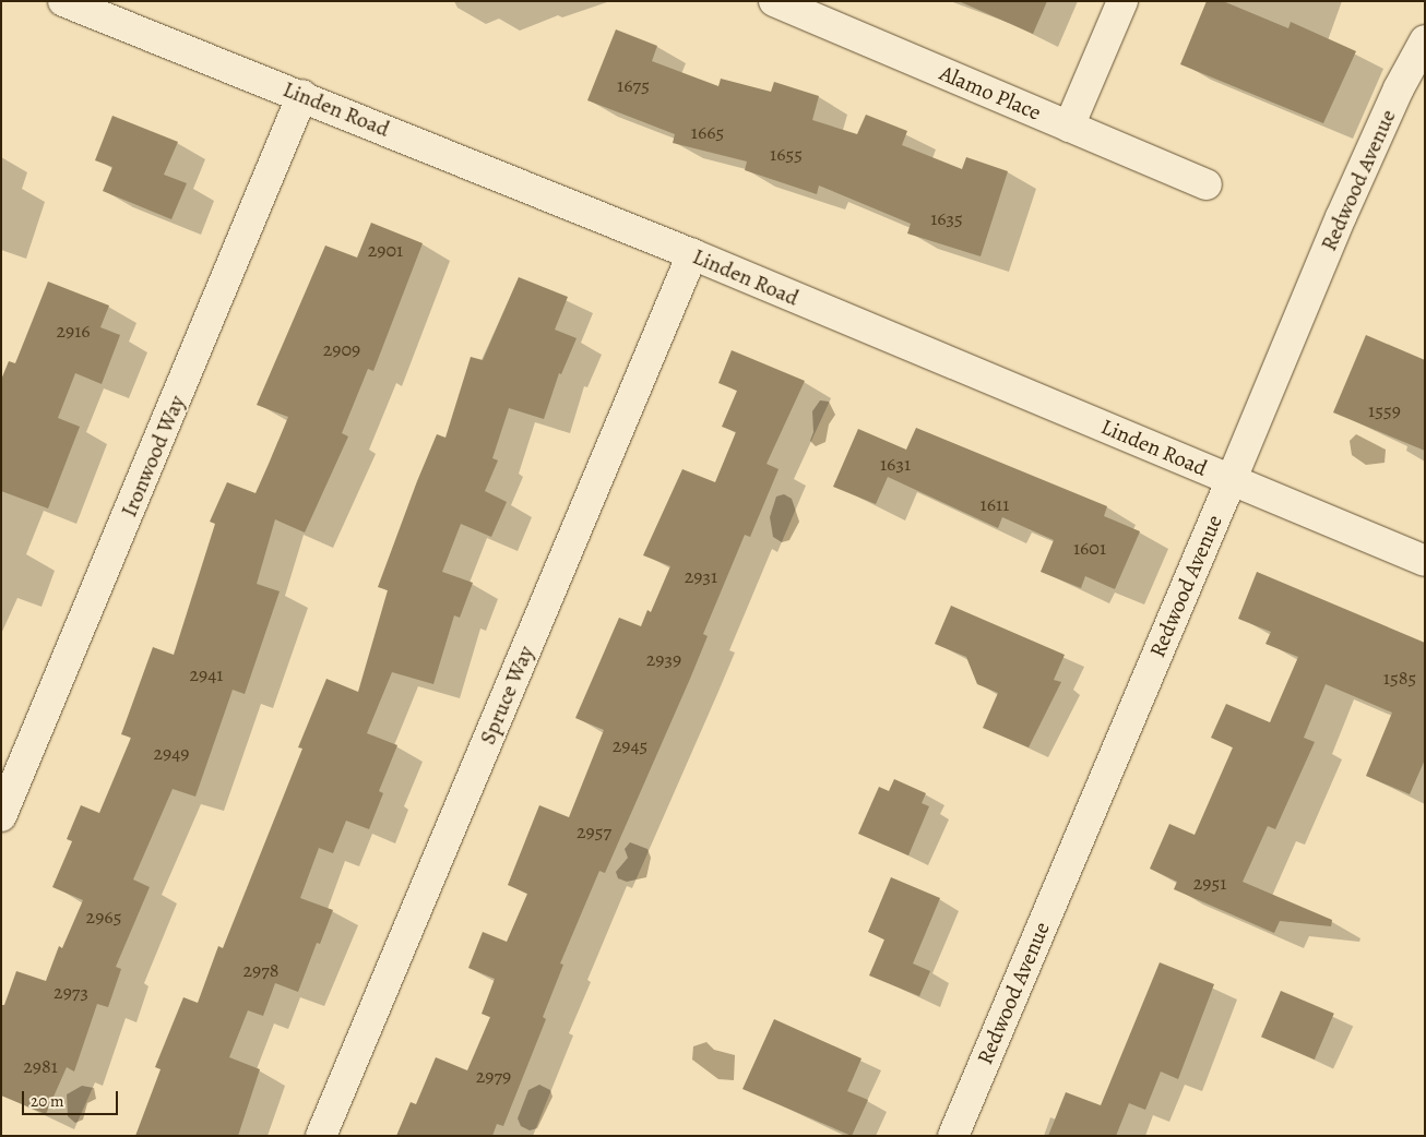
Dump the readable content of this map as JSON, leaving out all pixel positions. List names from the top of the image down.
{
  "streets": {
    "street": [
      "Alamo Place",
      "Linden Road",
      "Redwood Avenue",
      "Ironwood Way",
      "Spruce Way"
    ]
  },
  "crossings": [
    ["Linden Road", "Redwood Avenue"],
    ["Linden Road", "Ironwood Way"],
    ["Linden Road", "Spruce Way"]
  ],
  "house_numbers": [
    "1675",
    "1665",
    "1655",
    "1635",
    "2901",
    "2916",
    "2909",
    "1559",
    "1631",
    "1611",
    "1601",
    "2931",
    "2939",
    "2941",
    "1585",
    "2945",
    "2949",
    "2957",
    "2951",
    "2965",
    "2978",
    "2973",
    "2981",
    "2979"
  ],
  "scale_bar": "20 m"
}
